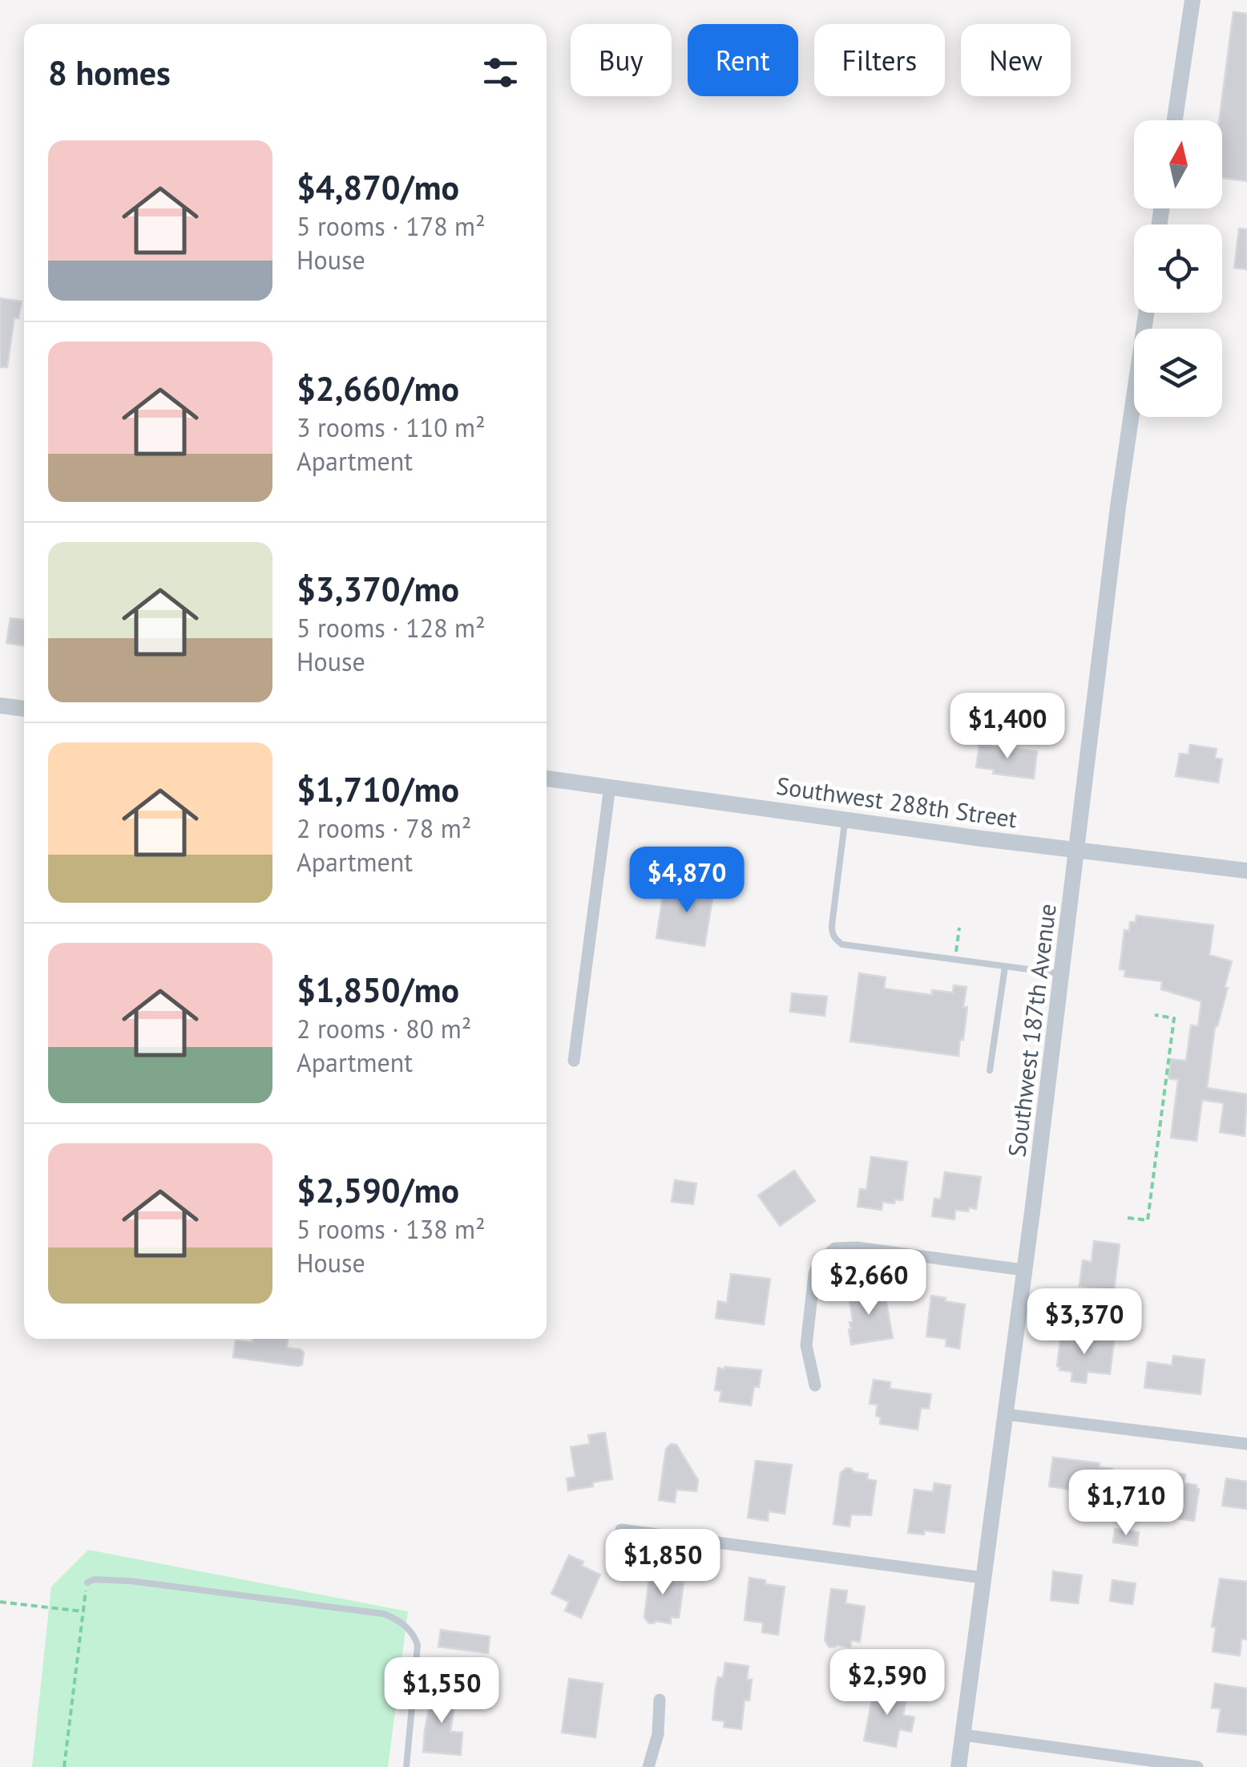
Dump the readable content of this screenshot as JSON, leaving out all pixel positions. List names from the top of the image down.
{
  "streets": {
    "street": ["Southwest 288th Street", "Southwest 187th Avenue"]
  },
  "crossings": [
    ["Southwest 288th Street", "Southwest 187th Avenue"]
  ],
  "north": "top",
  "page": {
    "chip": [
      "Buy",
      "Rent",
      "Filters",
      "New"
    ],
    "heading": "8 homes",
    "list": [
      {
        "name": "$4,870/mo",
        "note": "5 rooms · 178 m² · House"
      },
      {
        "name": "$2,660/mo",
        "note": "3 rooms · 110 m² · Apartment"
      },
      {
        "name": "$3,370/mo",
        "note": "5 rooms · 128 m² · House"
      },
      {
        "name": "$1,710/mo",
        "note": "2 rooms · 78 m² · Apartment"
      },
      {
        "name": "$1,850/mo",
        "note": "2 rooms · 80 m² · Apartment"
      },
      {
        "name": "$2,590/mo",
        "note": "5 rooms · 138 m² · House"
      }
    ],
    "price": [
      "$1,400",
      "$4,870",
      "$2,660",
      "$3,370",
      "$1,710",
      "$1,850",
      "$2,590",
      "$1,550"
    ]
  }
}
